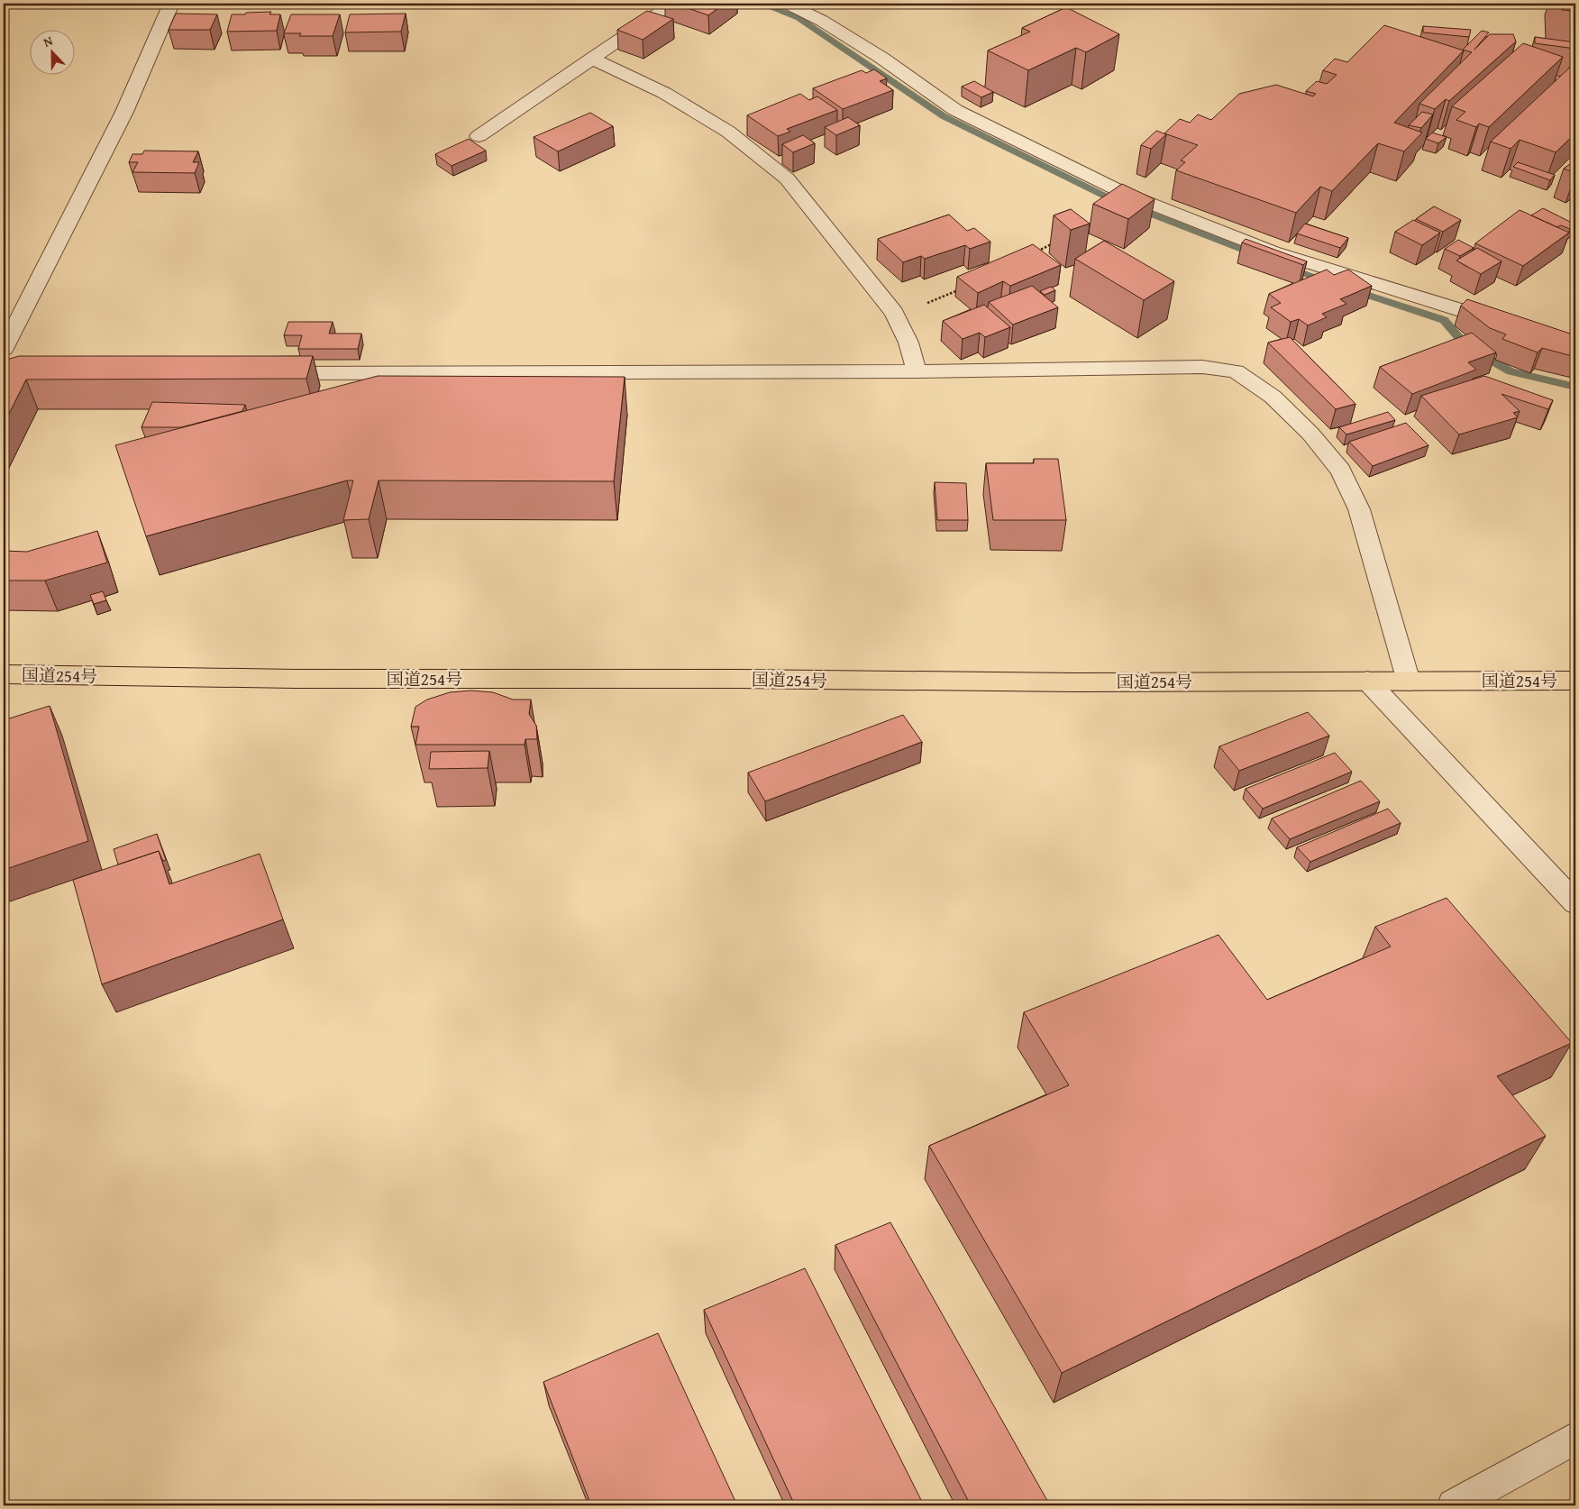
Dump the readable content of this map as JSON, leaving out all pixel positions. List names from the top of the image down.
{
  "streets": {
    "highway": ["国道254号"]
  },
  "north": "top"
}
